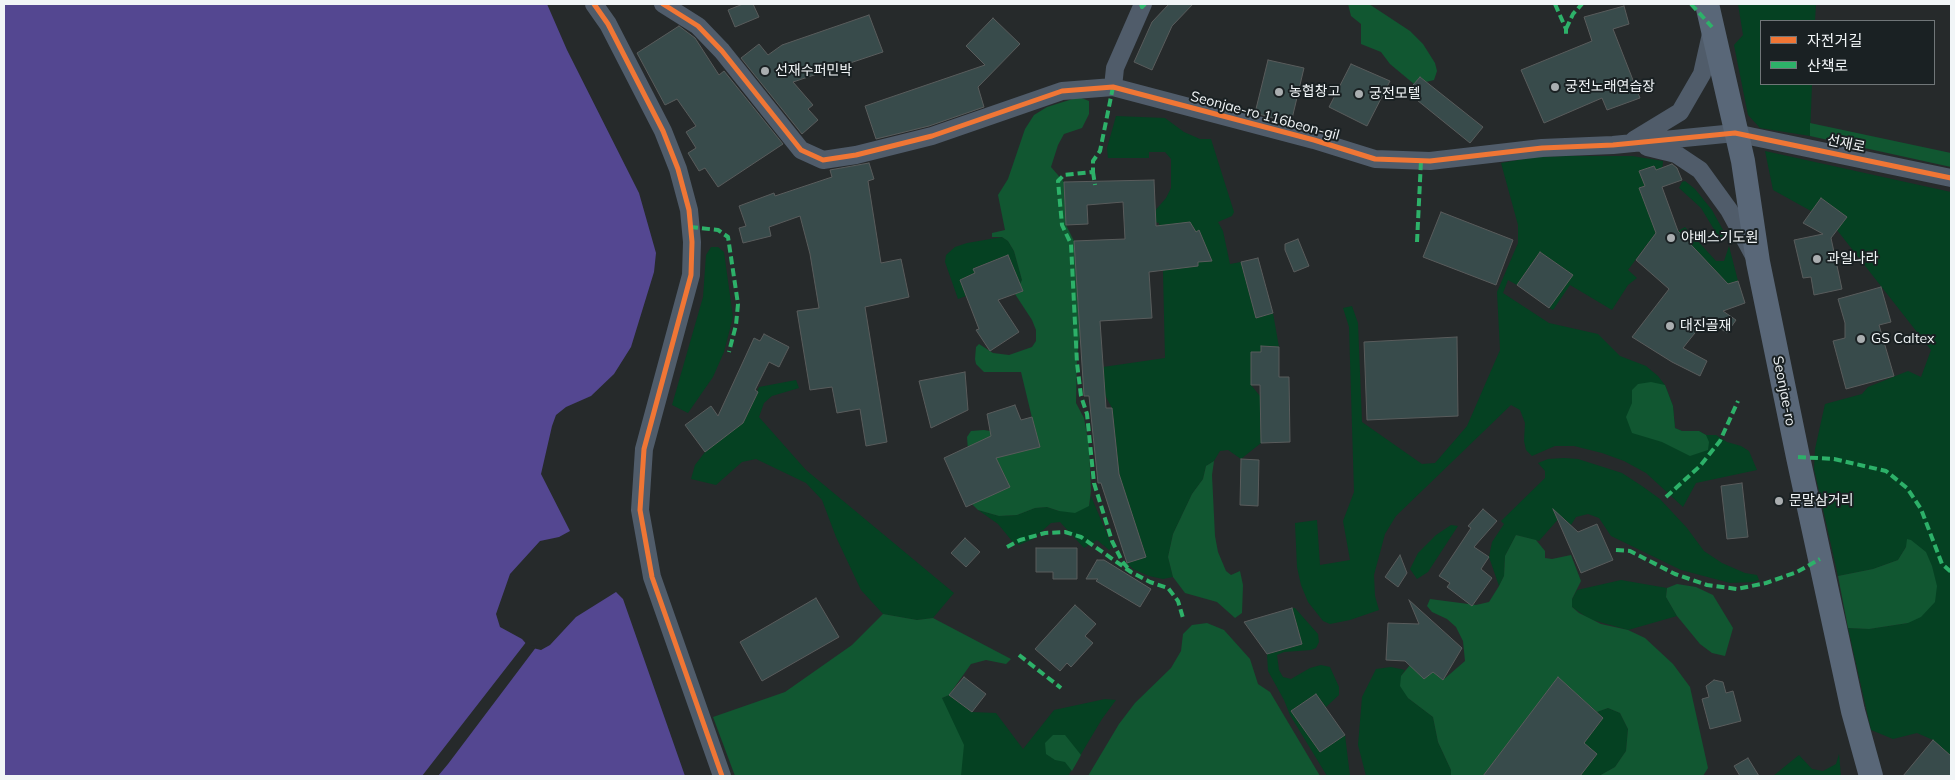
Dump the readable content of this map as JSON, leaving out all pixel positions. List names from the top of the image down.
{
  "streets": {
    "street": ["Seonjae-ro 116beon-gil", "선재로", "Seonjae-ro"]
  },
  "crossings": [
    ["Seonjae-ro 116beon-gil", "선재로"],
    ["Seonjae-ro 116beon-gil", "Seonjae-ro"],
    ["선재로", "Seonjae-ro"]
  ],
  "places": [
    "선재수퍼민박",
    "궁전노래연습장",
    "농협창고",
    "궁전모텔",
    "야베스기도원",
    "과일나라",
    "대진골재",
    "GS Caltex",
    "문말삼거리"
  ],
  "legend": ["자전거길", "산책로"]
}
